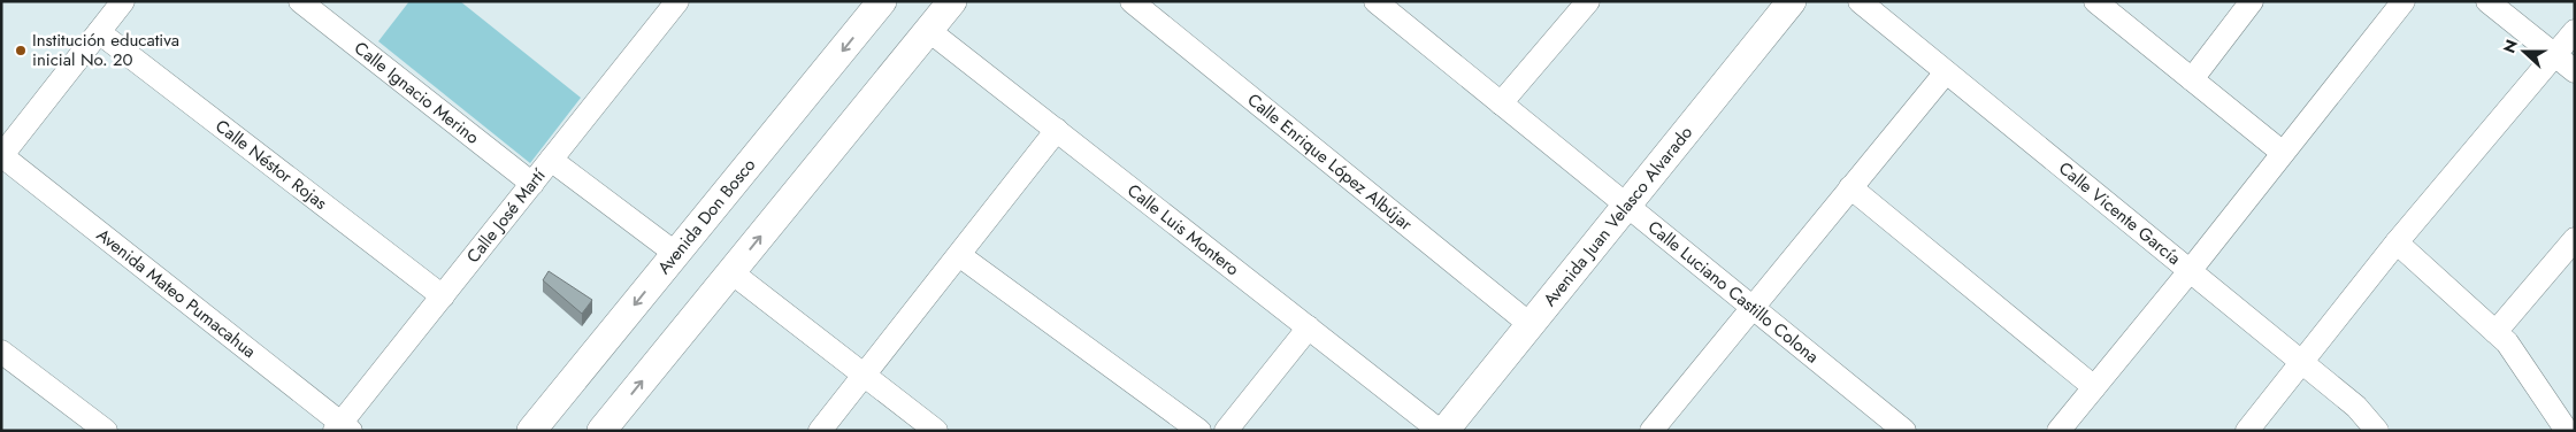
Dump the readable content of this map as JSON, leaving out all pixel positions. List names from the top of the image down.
{
  "streets": {
    "street": [
      "Calle Ignacio Merino",
      "Calle Enrique López Albújar",
      "Calle Néstor Rojas",
      "Calle Vicente García",
      "Calle José Martí",
      "Avenida Don Bosco",
      "Avenida Juan Velasco Alvarado",
      "Calle Luis Montero",
      "Calle Luciano Castillo Colona",
      "Avenida Mateo Pumacahua"
    ]
  },
  "crossings": [
    ["Calle Ignacio Merino", "Calle José Martí"],
    ["Calle Enrique López Albújar", "Avenida Juan Velasco Alvarado"],
    ["Calle Néstor Rojas", "Calle José Martí"],
    ["Calle José Martí", "Avenida Mateo Pumacahua"],
    ["Avenida Juan Velasco Alvarado", "Calle Luis Montero"],
    ["Avenida Juan Velasco Alvarado", "Calle Luciano Castillo Colona"]
  ],
  "places": ["Institución educativa inicial No. 20"],
  "north": "left"
}
